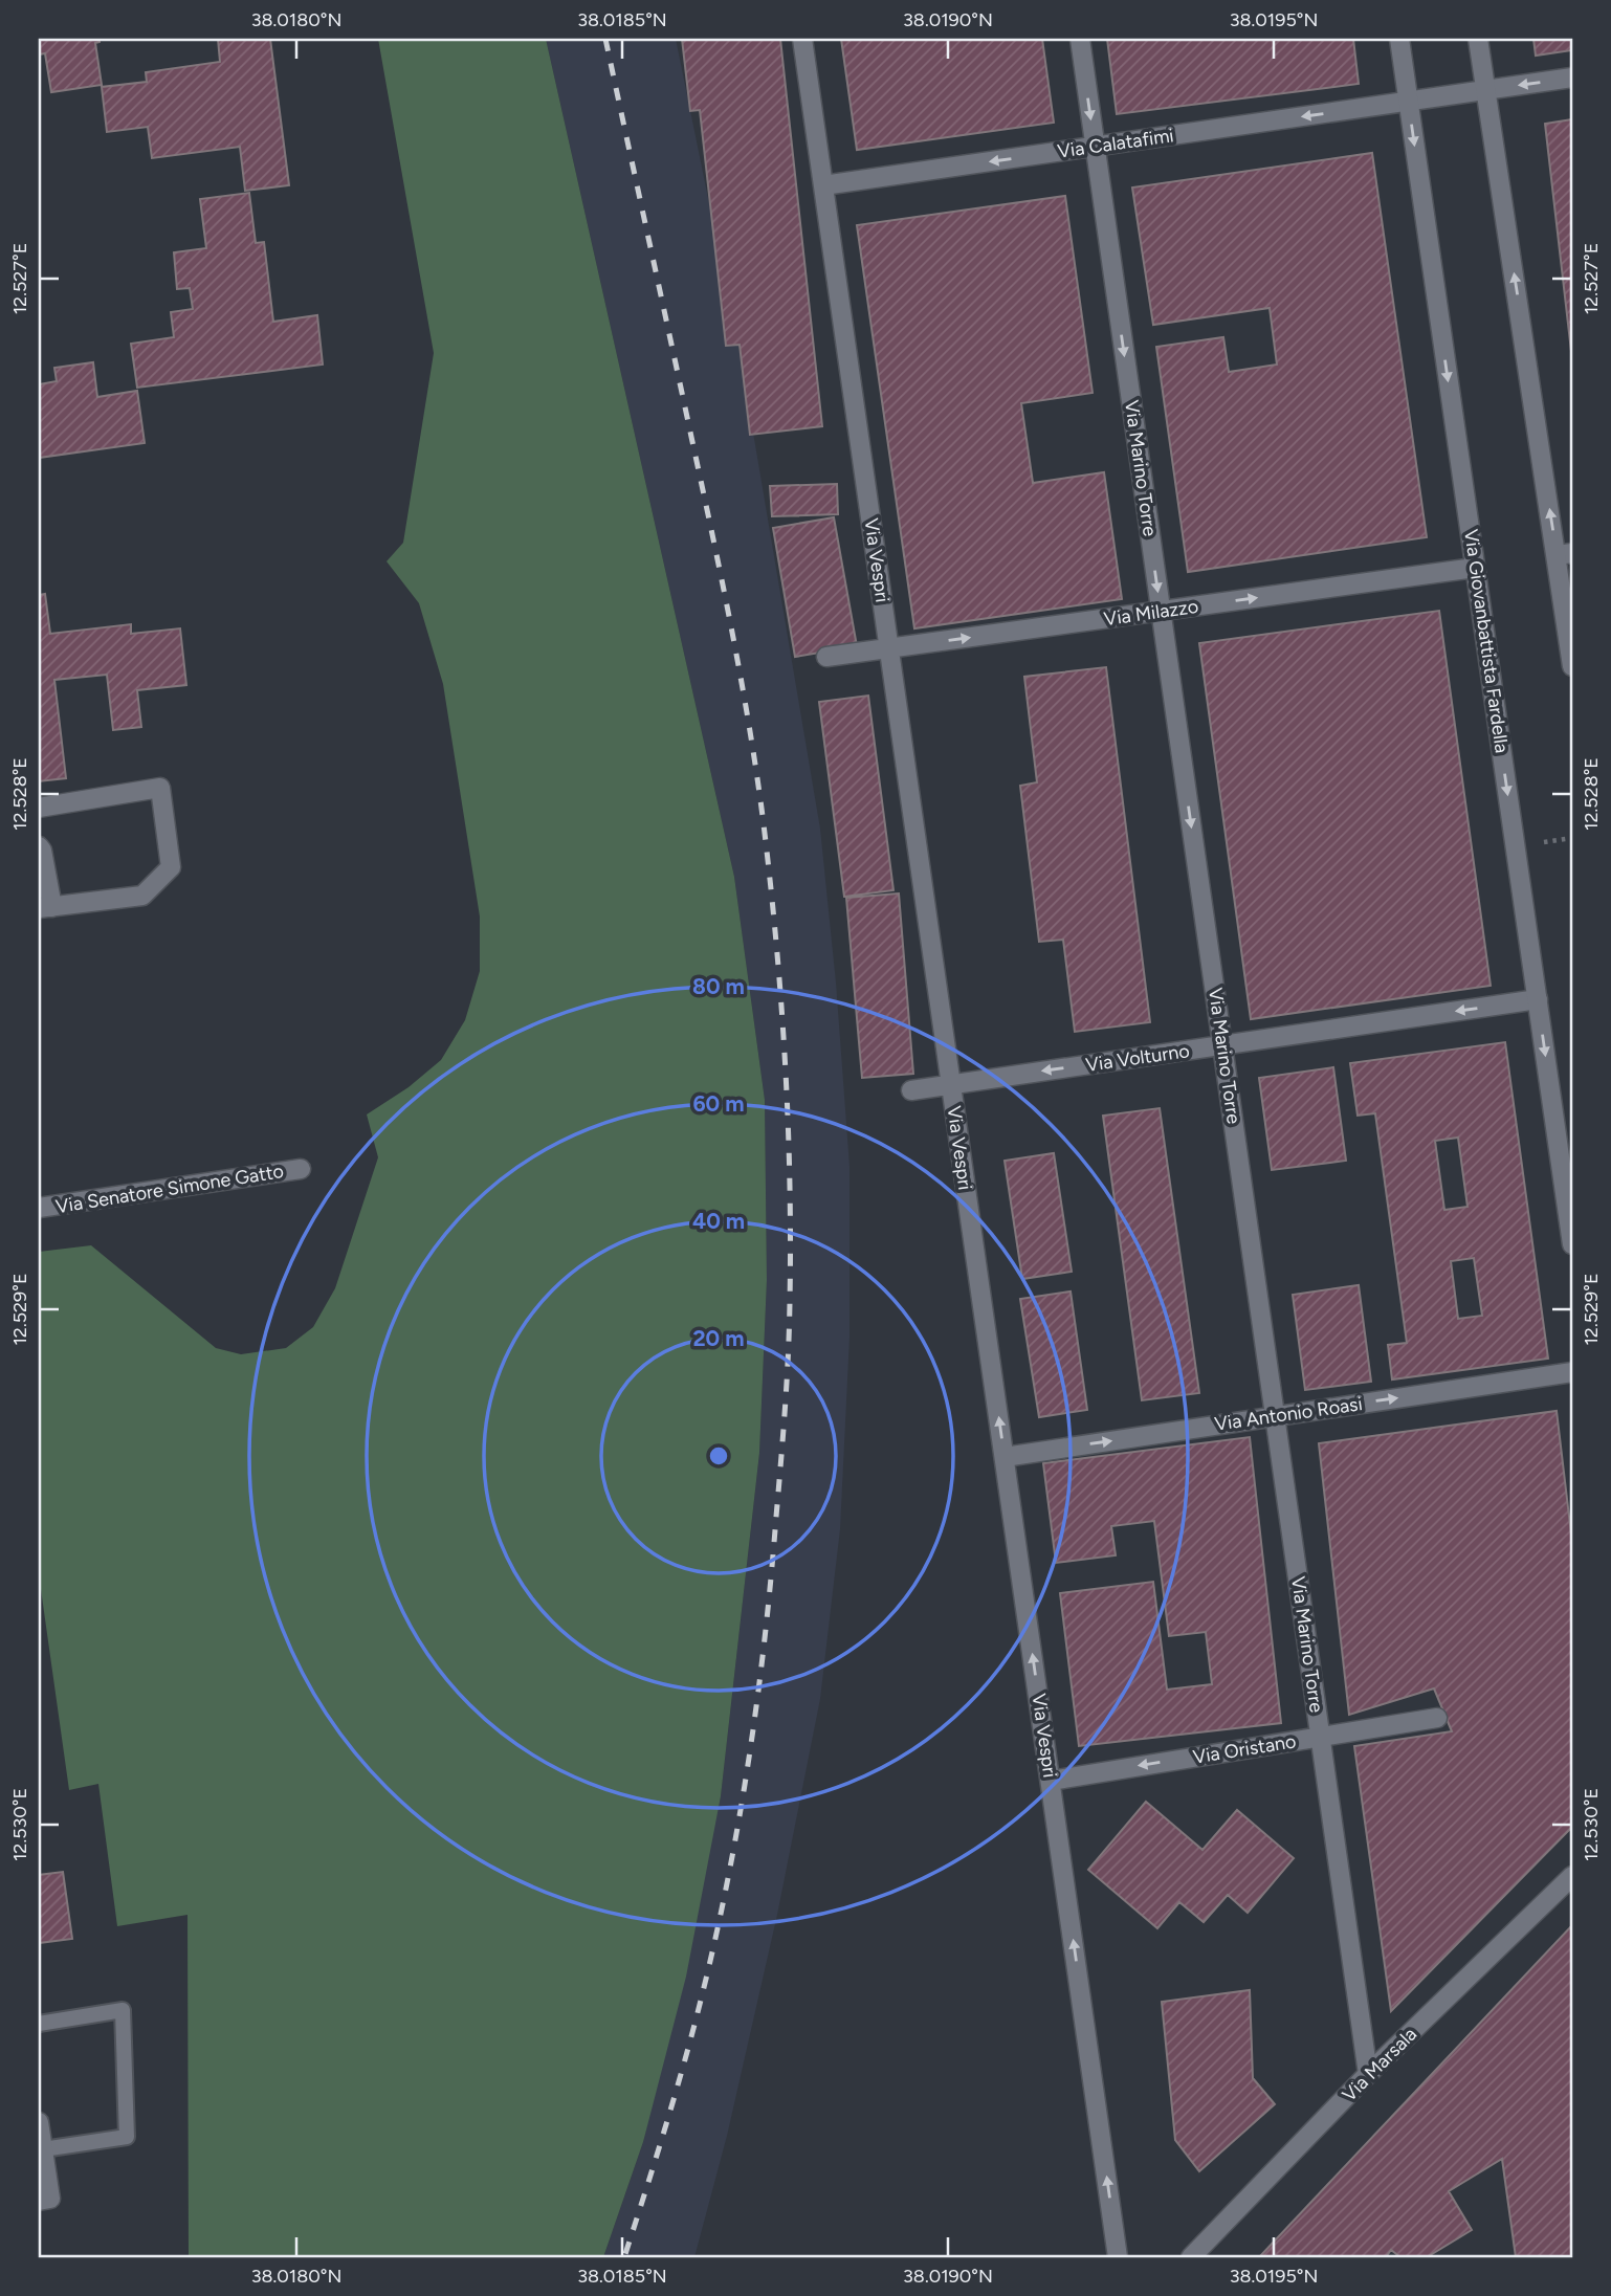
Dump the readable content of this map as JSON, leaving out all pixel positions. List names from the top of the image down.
{
  "streets": {
    "street": [
      "Via Calatafimi",
      "Via Marino Torre",
      "Via Vespri",
      "Via Milazzo",
      "Via Giovanbattista Fardella",
      "Via Volturno",
      "Via Senatore Simone Gatto",
      "Via Antonio Roasi",
      "Via Oristano",
      "Via Marsala"
    ]
  },
  "crossings": [
    ["Via Calatafimi", "Via Marino Torre"],
    ["Via Calatafimi", "Via Vespri"],
    ["Via Calatafimi", "Via Giovanbattista Fardella"],
    ["Via Marino Torre", "Via Milazzo"],
    ["Via Marino Torre", "Via Volturno"],
    ["Via Marino Torre", "Via Antonio Roasi"],
    ["Via Marino Torre", "Via Oristano"],
    ["Via Marino Torre", "Via Marsala"],
    ["Via Vespri", "Via Milazzo"],
    ["Via Vespri", "Via Volturno"],
    ["Via Vespri", "Via Antonio Roasi"],
    ["Via Vespri", "Via Oristano"],
    ["Via Milazzo", "Via Giovanbattista Fardella"],
    ["Via Giovanbattista Fardella", "Via Volturno"]
  ],
  "one_way": [
    "Via Calatafimi",
    "Via Marino Torre",
    "Via Vespri",
    "Via Milazzo",
    "Via Volturno",
    "Via Antonio Roasi",
    "Via Oristano"
  ],
  "coordinates": [
    "38.0180°N",
    "38.0185°N",
    "38.0190°N",
    "38.0195°N",
    "12.527°E",
    "12.528°E",
    "12.529°E",
    "12.530°E"
  ],
  "rings": [
    "80 m",
    "60 m",
    "40 m",
    "20 m"
  ]
}
